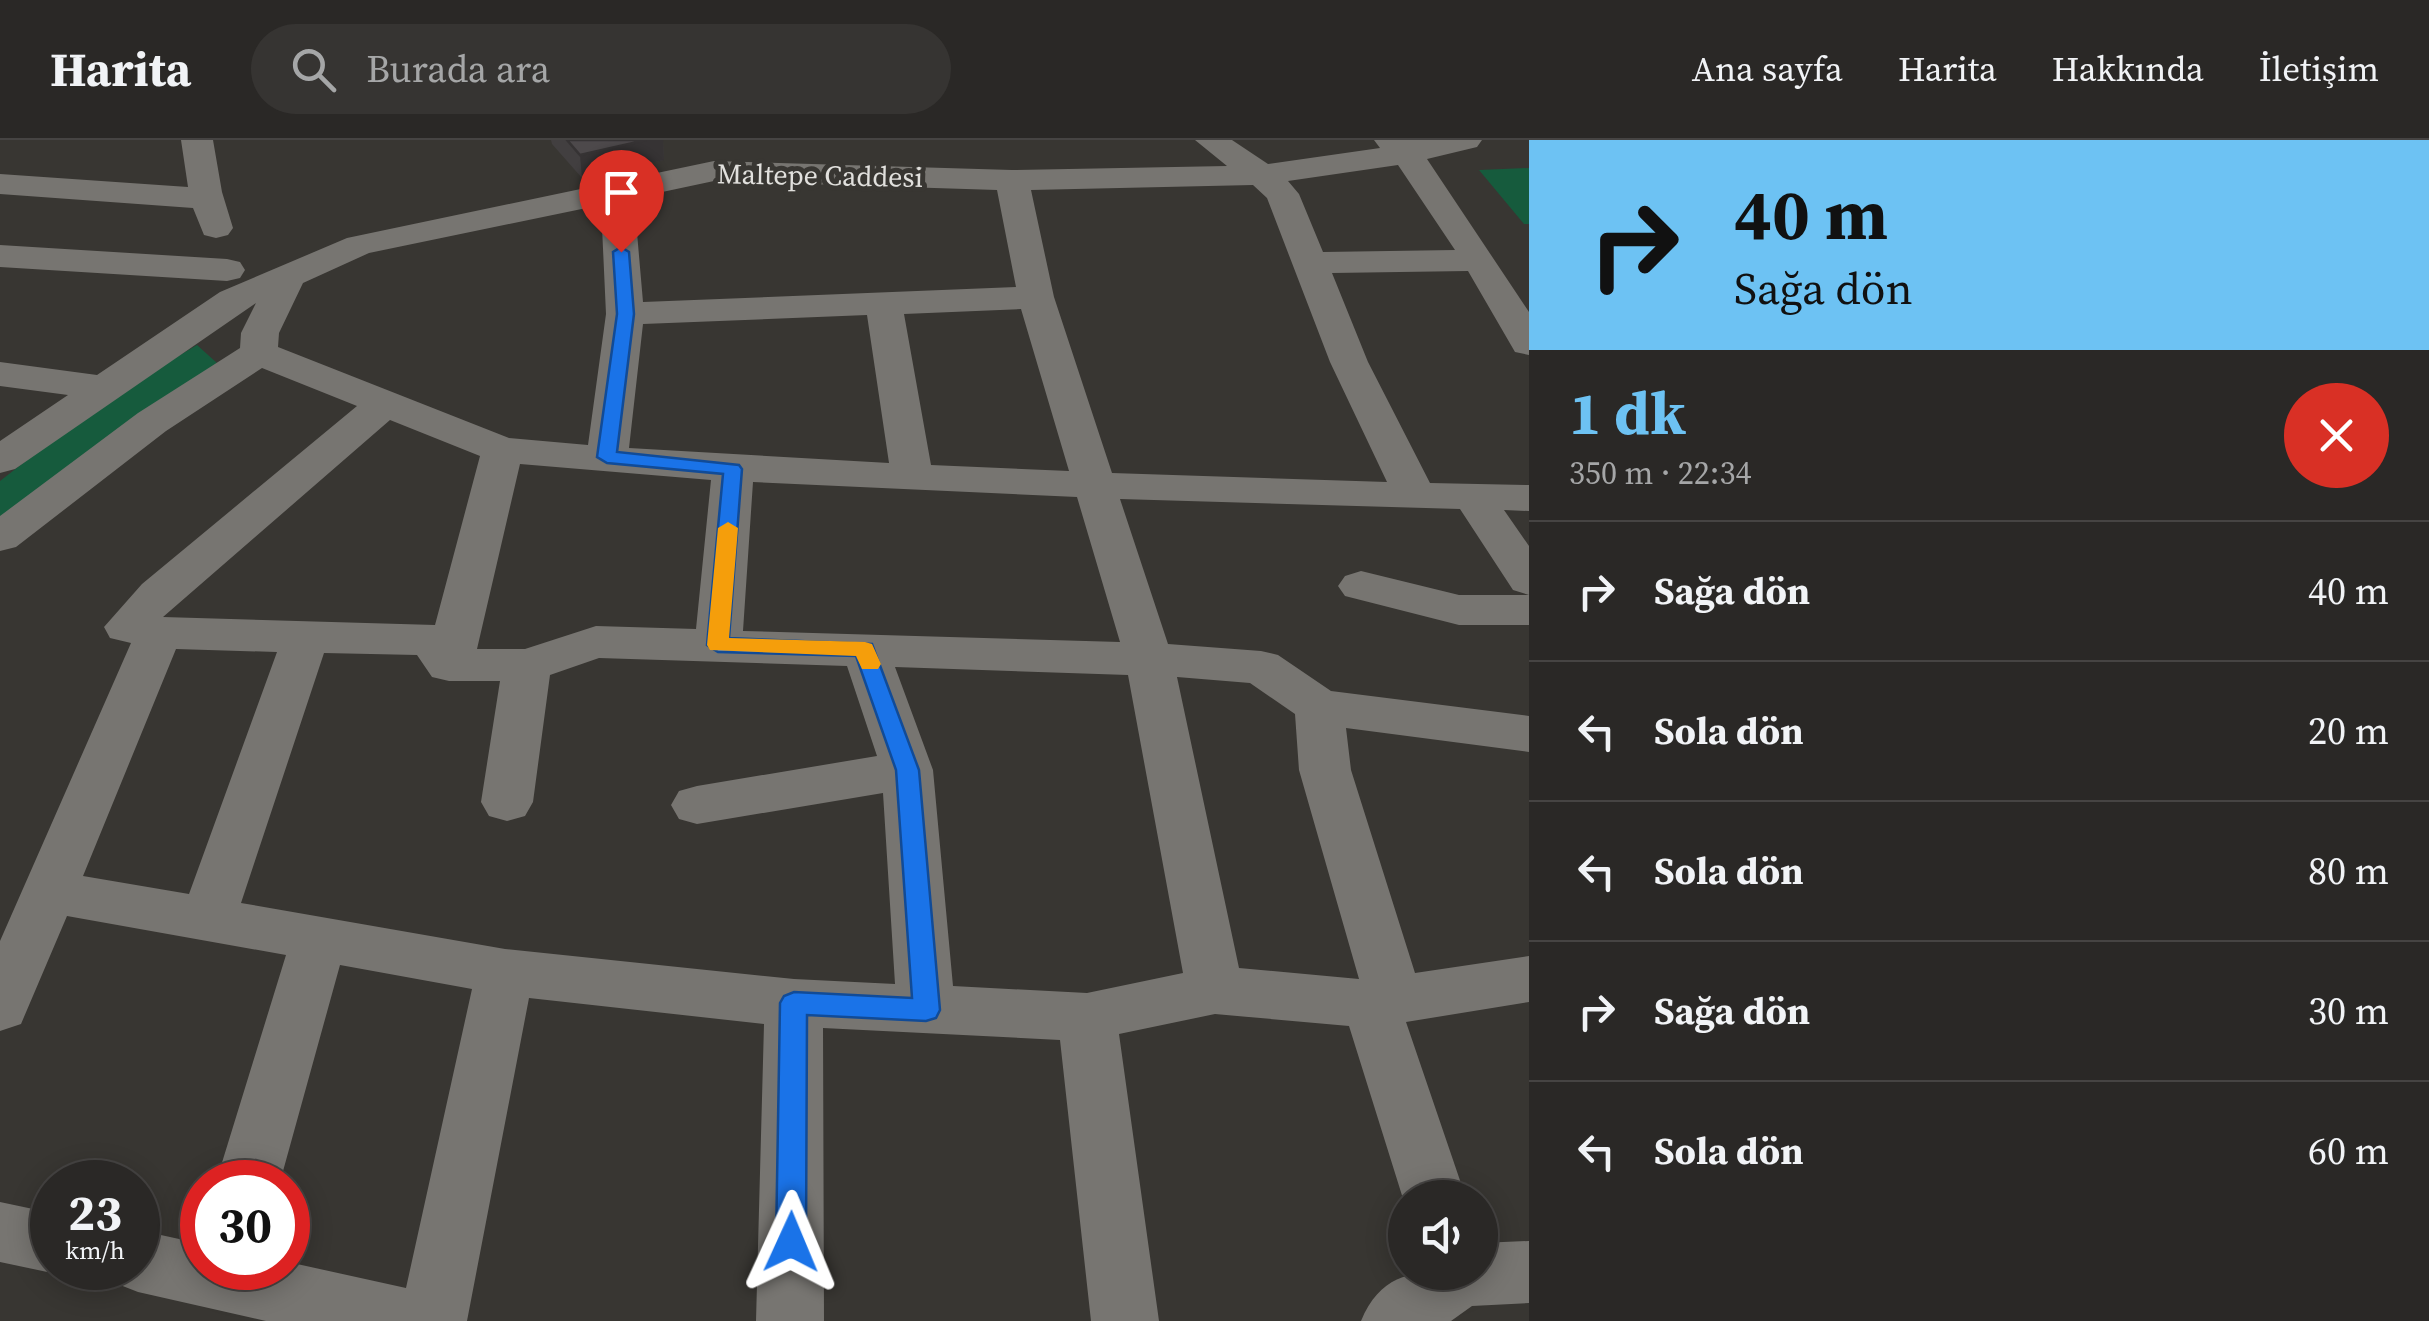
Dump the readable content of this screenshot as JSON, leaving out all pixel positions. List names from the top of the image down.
{
  "streets": {
    "street": ["Maltepe Caddesi"]
  },
  "page": {
    "header": "Harita",
    "search": "Burada ara",
    "nav": [
      "Ana sayfa",
      "Harita",
      "Hakkında",
      "İletişim"
    ],
    "turn": ["40 m", "Sağa dön"],
    "heading": ["1 dk", "350 m · 22:34"],
    "list": [
      {
        "name": "Sağa dön",
        "value": "40 m"
      },
      {
        "name": "Sola dön",
        "value": "20 m"
      },
      {
        "name": "Sola dön",
        "value": "80 m"
      },
      {
        "name": "Sağa dön",
        "value": "30 m"
      },
      {
        "name": "Sola dön",
        "value": "60 m"
      }
    ],
    "speed": "23 km/h",
    "limit": "30"
  }
}
